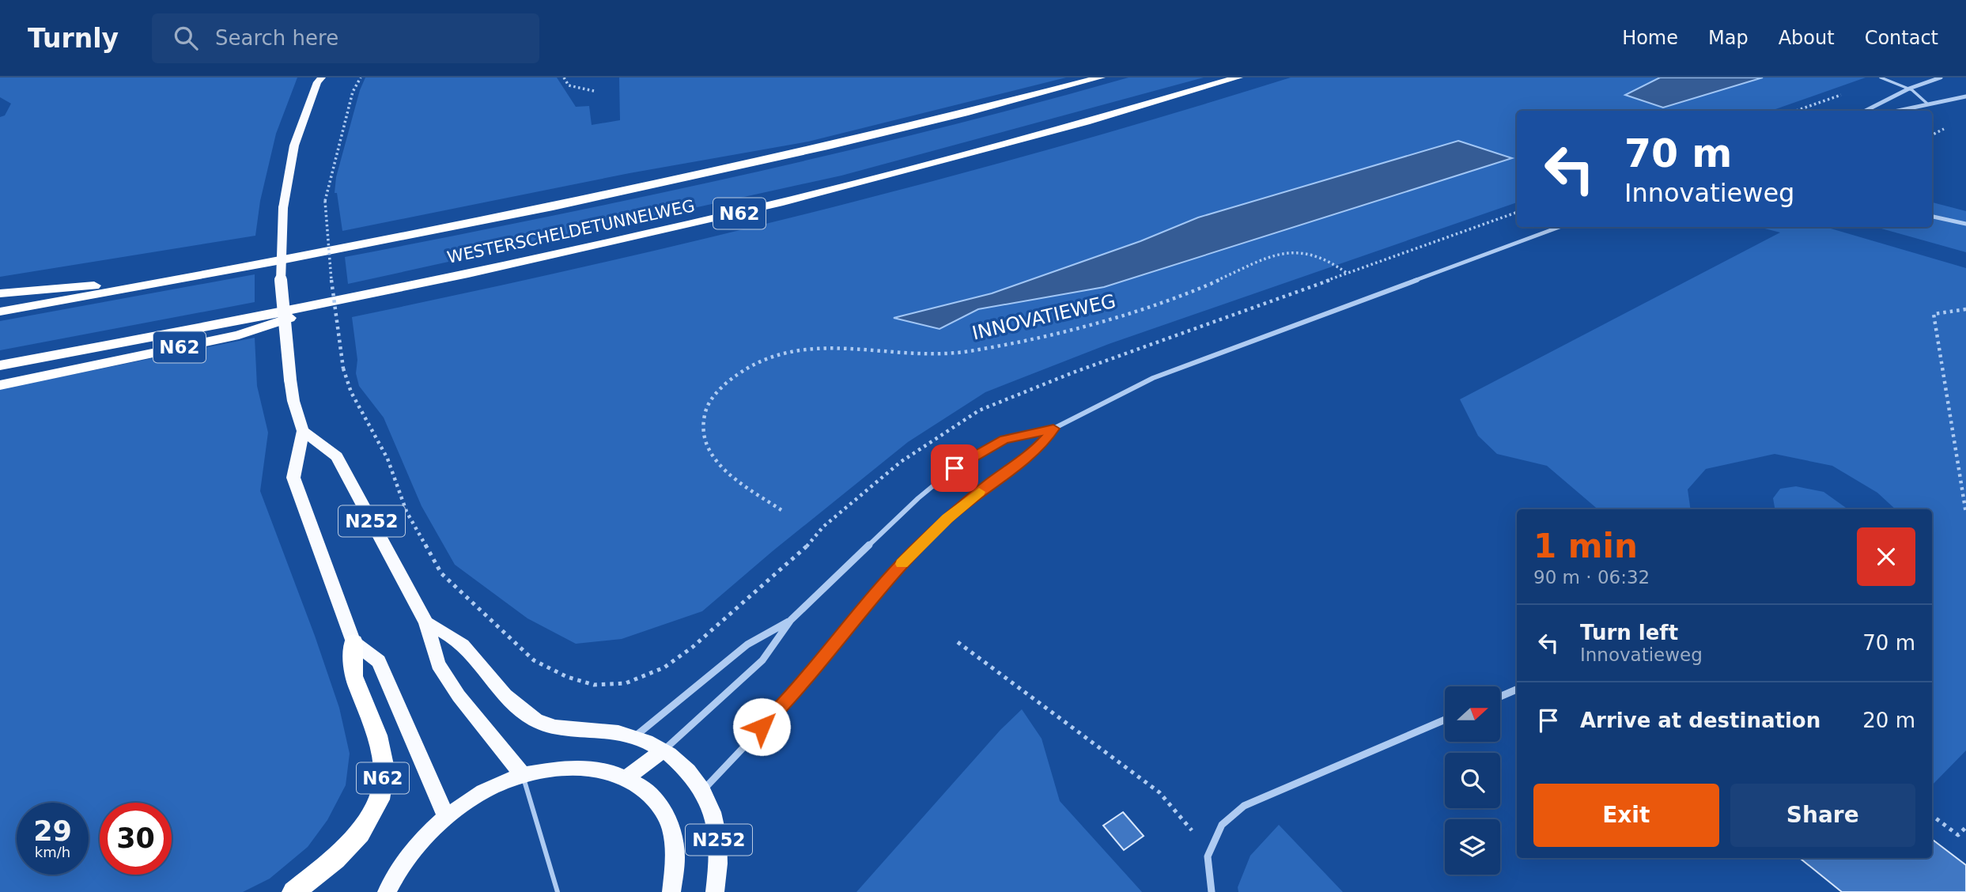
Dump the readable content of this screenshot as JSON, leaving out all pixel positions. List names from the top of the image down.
{
  "streets": {
    "highway": ["N62", "WESTERSCHELDETUNNELWEG"],
    "main road": ["N252"],
    "path": ["INNOVATIEWEG"]
  },
  "crossings": [
    ["N62", "WESTERSCHELDETUNNELWEG"],
    ["N62", "N252"]
  ],
  "north": "right",
  "page": {
    "header": "Turnly",
    "search": "Search here",
    "nav": [
      "Home",
      "Map",
      "About",
      "Contact"
    ],
    "turn": ["70 m", "Innovatieweg"],
    "heading": ["1 min", "90 m · 06:32"],
    "list": [
      {
        "name": "Turn left",
        "note": "Innovatieweg",
        "value": "70 m"
      },
      {
        "name": "Arrive at destination",
        "value": "20 m"
      }
    ],
    "buttons": ["Exit", "Share"],
    "speed": "29 km/h",
    "limit": "30"
  }
}
